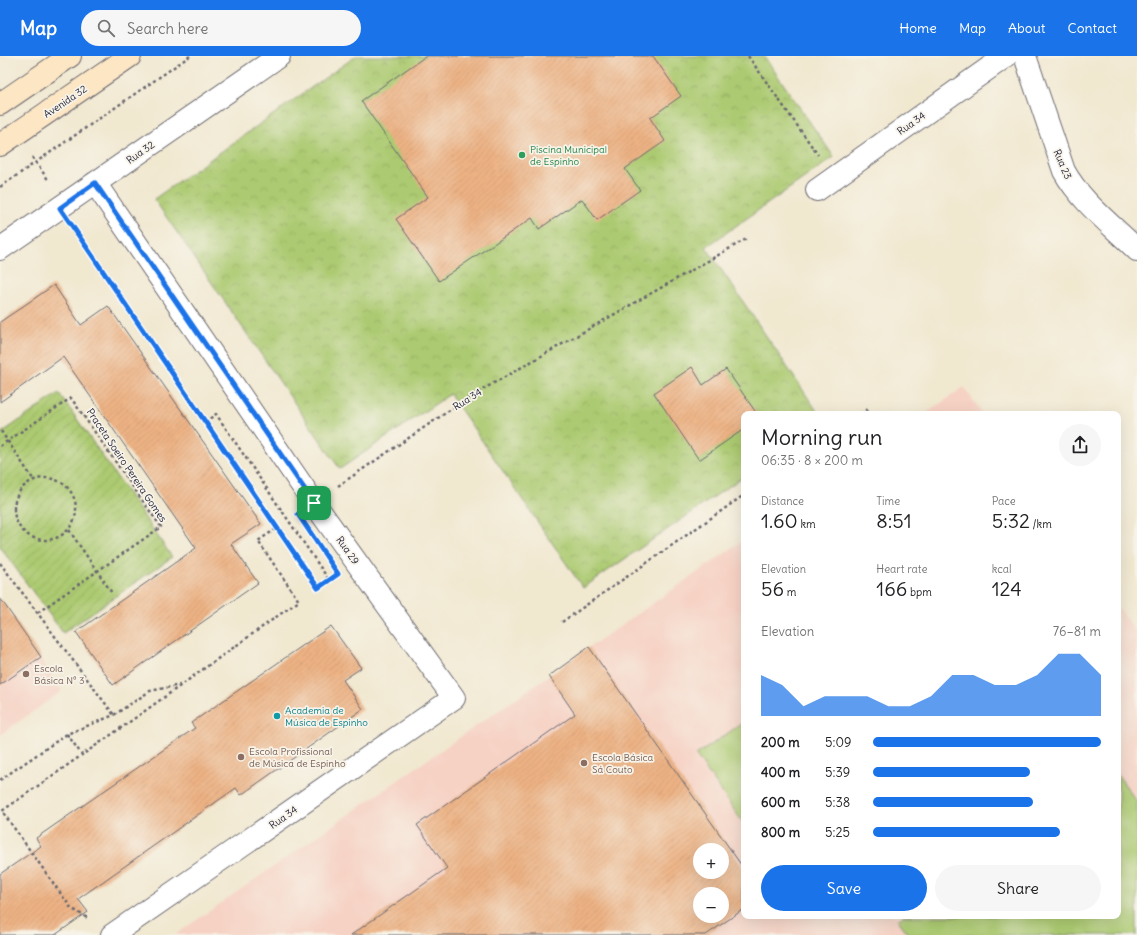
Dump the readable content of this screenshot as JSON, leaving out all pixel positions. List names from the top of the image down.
{
  "streets": {
    "main road": ["Avenida 32"],
    "street": [
      "Rua 34",
      "Rua 32",
      "Rua 23",
      "Rua 29"
    ],
    "path": ["Praceta Soeiro Pereira Gomes"]
  },
  "crossings": [
    ["Rua 34", "Rua 29"],
    ["Rua 32", "Rua 29"]
  ],
  "places": [
    "Piscina Municipal de Espinho",
    "Escola Básica Nº 3",
    "Academia de Música de Espinho",
    "Escola Profissional de Música de Espinho",
    "Escola Básica Sá Couto"
  ],
  "page": {
    "header": "Map",
    "search": "Search here",
    "nav": [
      "Home",
      "Map",
      "About",
      "Contact"
    ],
    "heading": ["Morning run", "06:35 · 8 × 200 m"],
    "stats": [
      ["Distance", "1.60 km"],
      ["Time", "8:51"],
      ["Pace", "5:32 /km"],
      ["Elevation", "56 m"],
      ["Heart rate", "166 bpm"],
      ["kcal", "124"]
    ],
    "chart": ["Elevation", "76–81 m"],
    "list": [
      {
        "name": "200 m",
        "note": "5:09"
      },
      {
        "name": "400 m",
        "note": "5:39"
      },
      {
        "name": "600 m",
        "note": "5:38"
      },
      {
        "name": "800 m",
        "note": "5:25"
      }
    ],
    "map_buttons": ["+", "−"],
    "buttons": ["Save", "Share"]
  }
}
